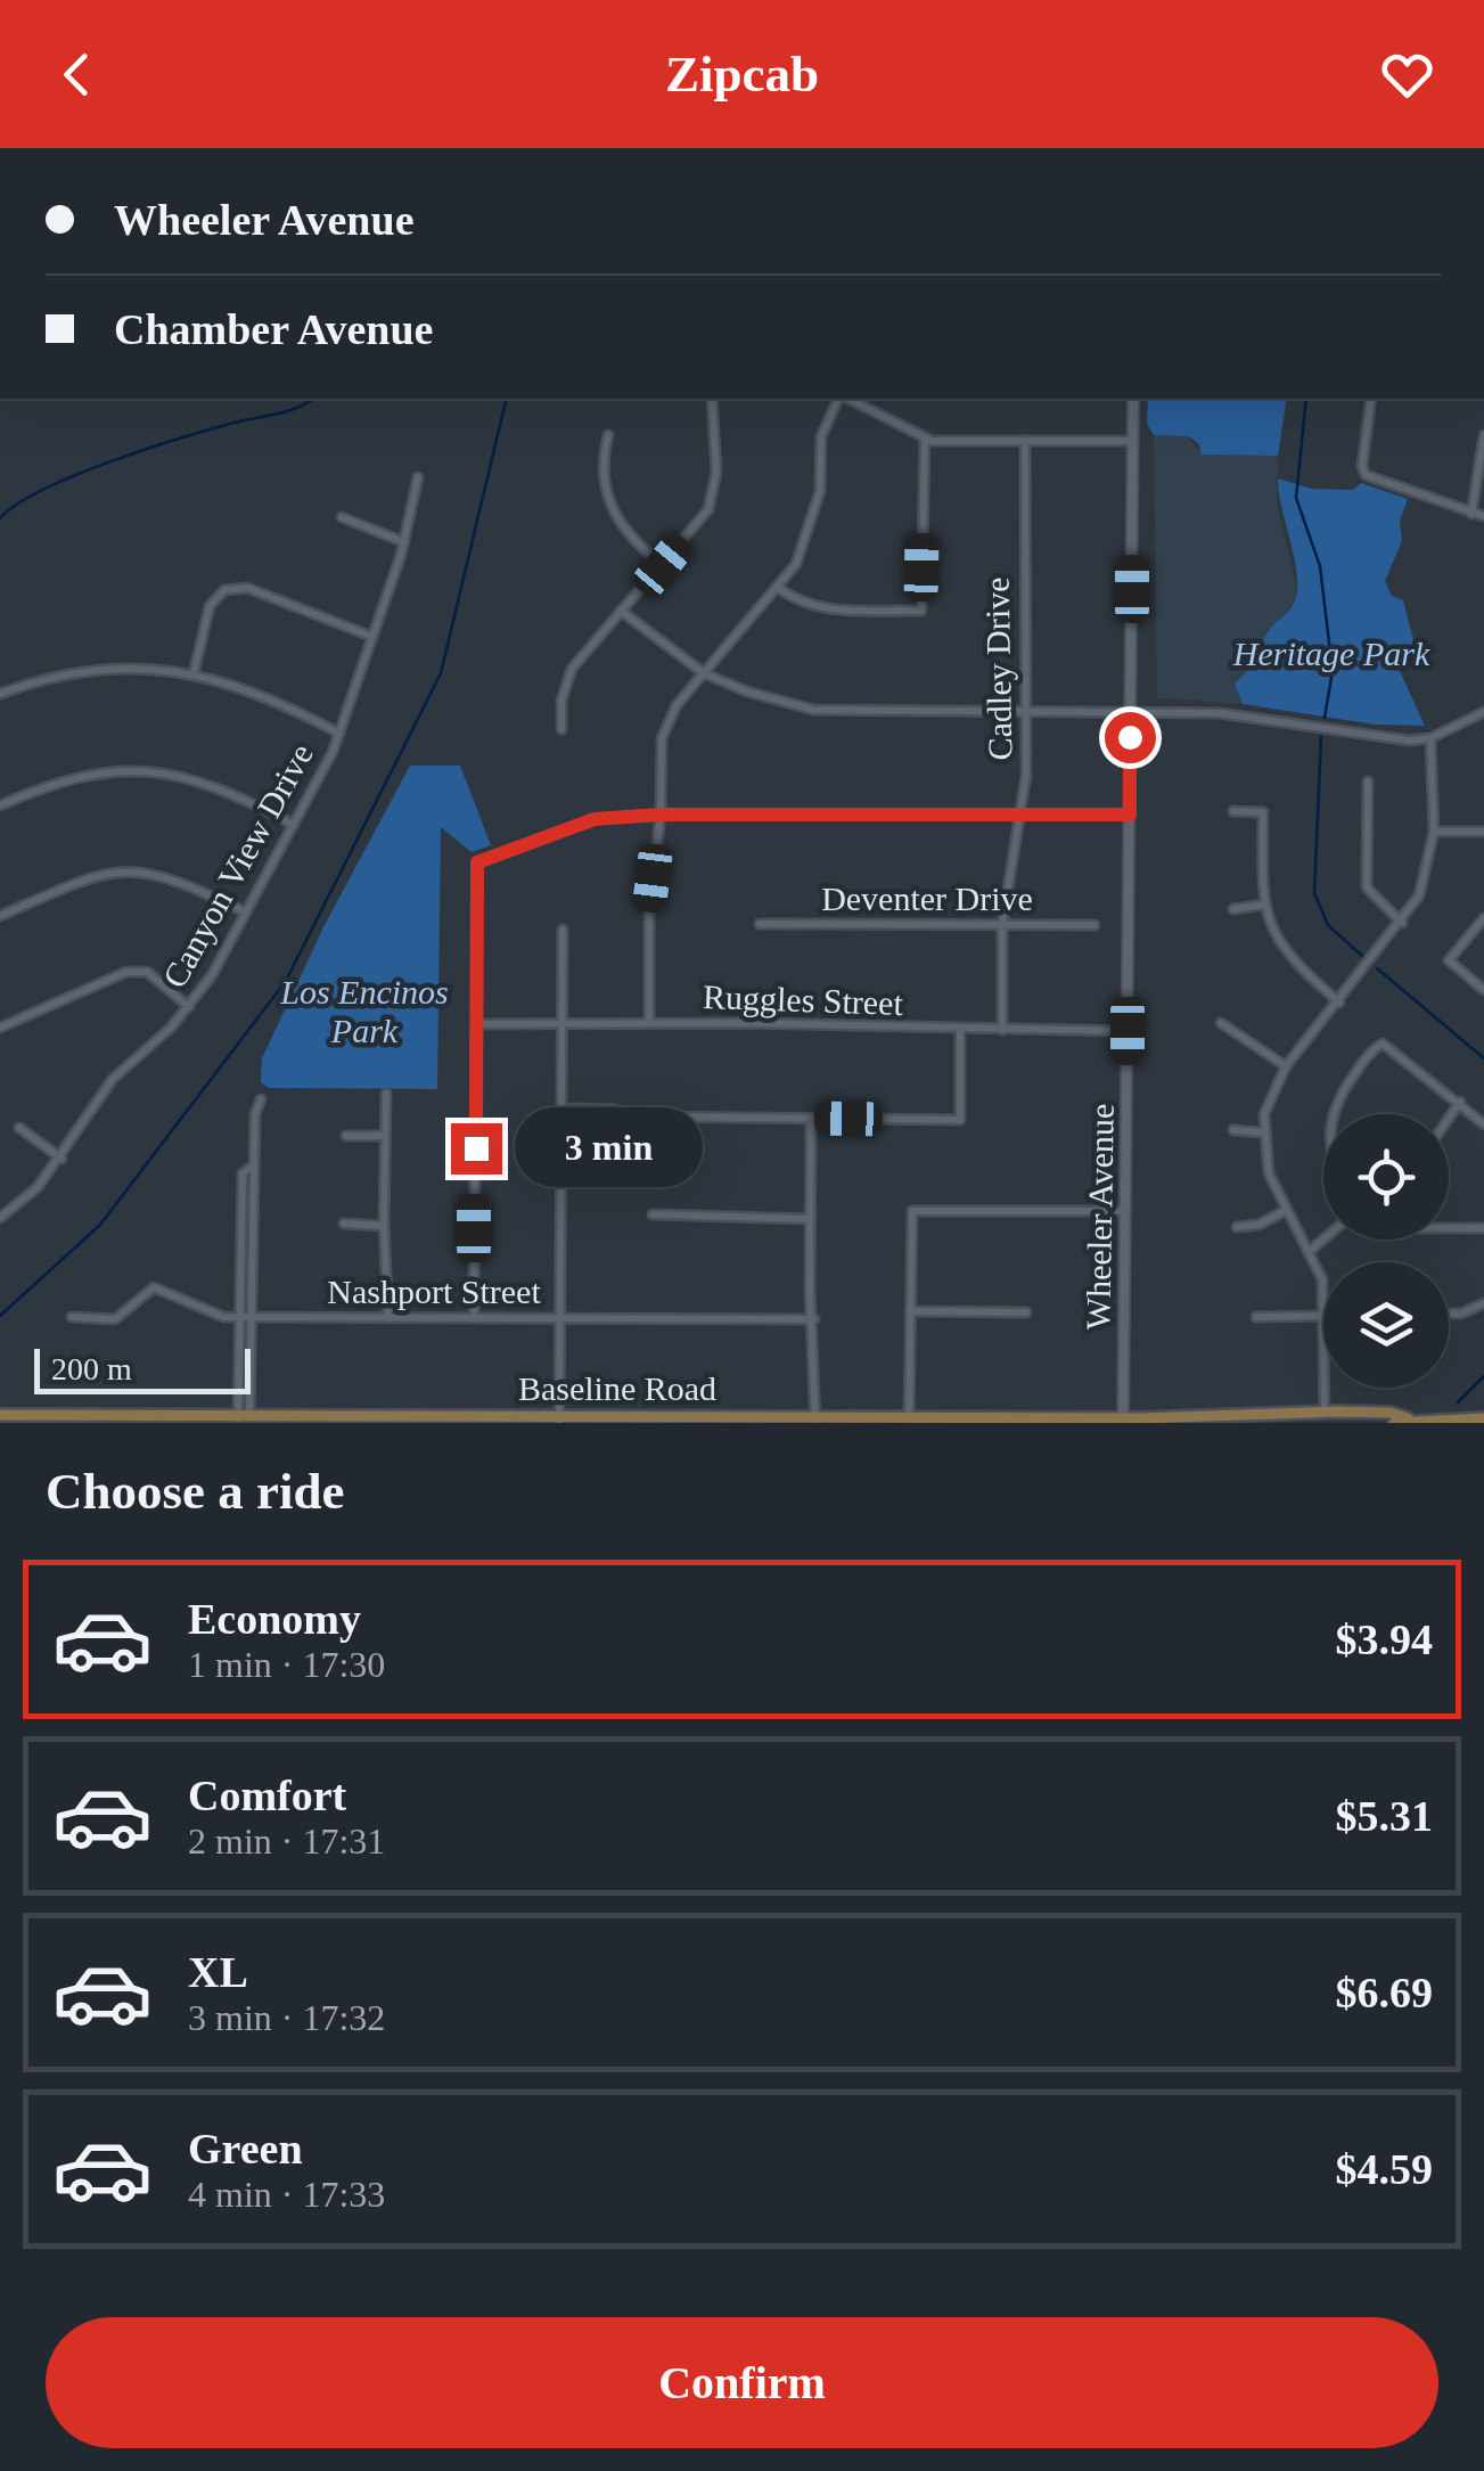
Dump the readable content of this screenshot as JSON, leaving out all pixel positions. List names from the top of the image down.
{
  "streets": {
    "main road": ["Wheeler Avenue", "Baseline Road"],
    "street": [
      "Cadley Drive",
      "Canyon View Drive",
      "Deventer Drive",
      "Ruggles Street",
      "Nashport Street"
    ]
  },
  "crossings": [
    ["Cadley Drive", "Deventer Drive"],
    ["Cadley Drive", "Ruggles Street"],
    ["Ruggles Street", "Wheeler Avenue"],
    ["Wheeler Avenue", "Baseline Road"]
  ],
  "parks": ["Heritage Park", "Los Encinos Park"],
  "scale_bar": "200 m",
  "page": {
    "header": "Zipcab",
    "banner": ["Wheeler Avenue", "Chamber Avenue"],
    "bubble": "3 min",
    "scale": "200 m",
    "heading": "Choose a ride",
    "list": [
      {
        "name": "Economy",
        "note": "1 min · 17:30",
        "value": "$3.94"
      },
      {
        "name": "Comfort",
        "note": "2 min · 17:31",
        "value": "$5.31"
      },
      {
        "name": "XL",
        "note": "3 min · 17:32",
        "value": "$6.69"
      },
      {
        "name": "Green",
        "note": "4 min · 17:33",
        "value": "$4.59"
      }
    ],
    "buttons": "Confirm"
  }
}
